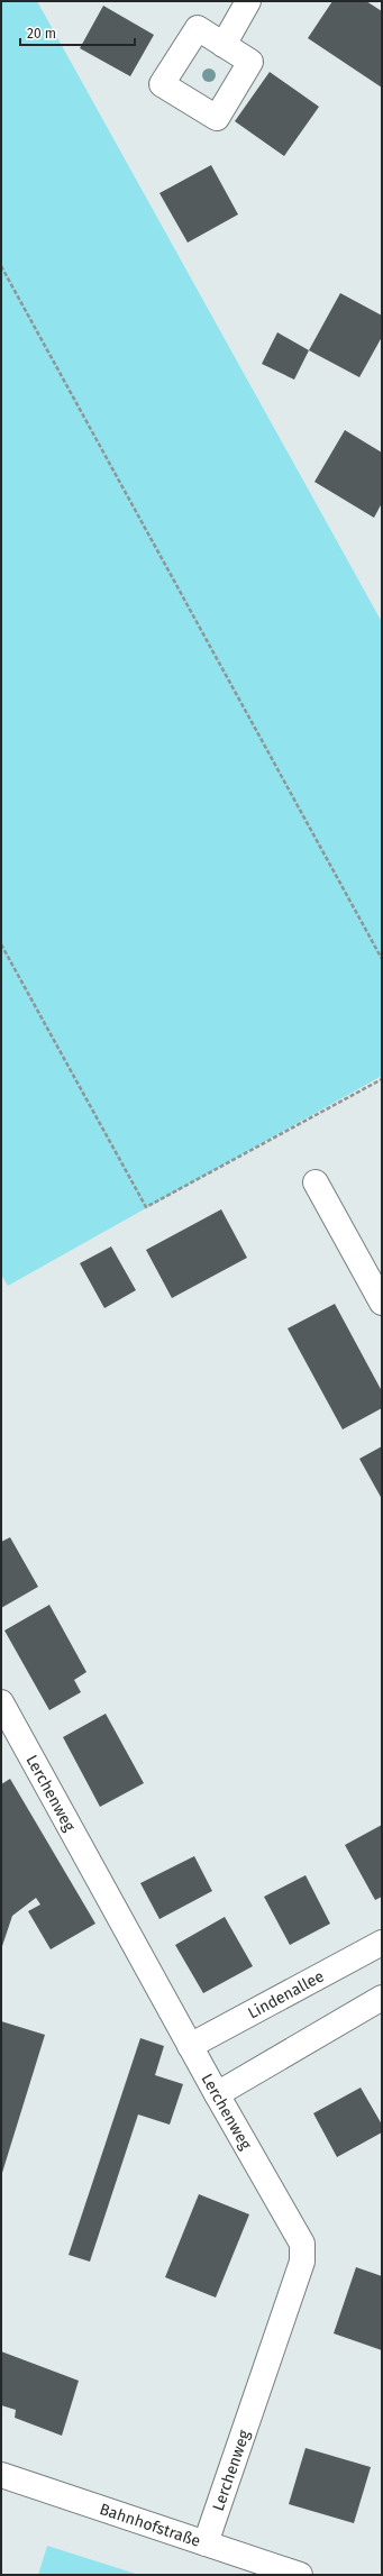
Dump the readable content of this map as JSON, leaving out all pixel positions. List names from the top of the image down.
{
  "streets": {
    "street": ["Lerchenweg", "Lindenallee", "Bahnhofstraße"]
  },
  "crossings": [
    ["Lerchenweg", "Lindenallee"],
    ["Lerchenweg", "Bahnhofstraße"]
  ],
  "scale_bar": "20 m"
}
